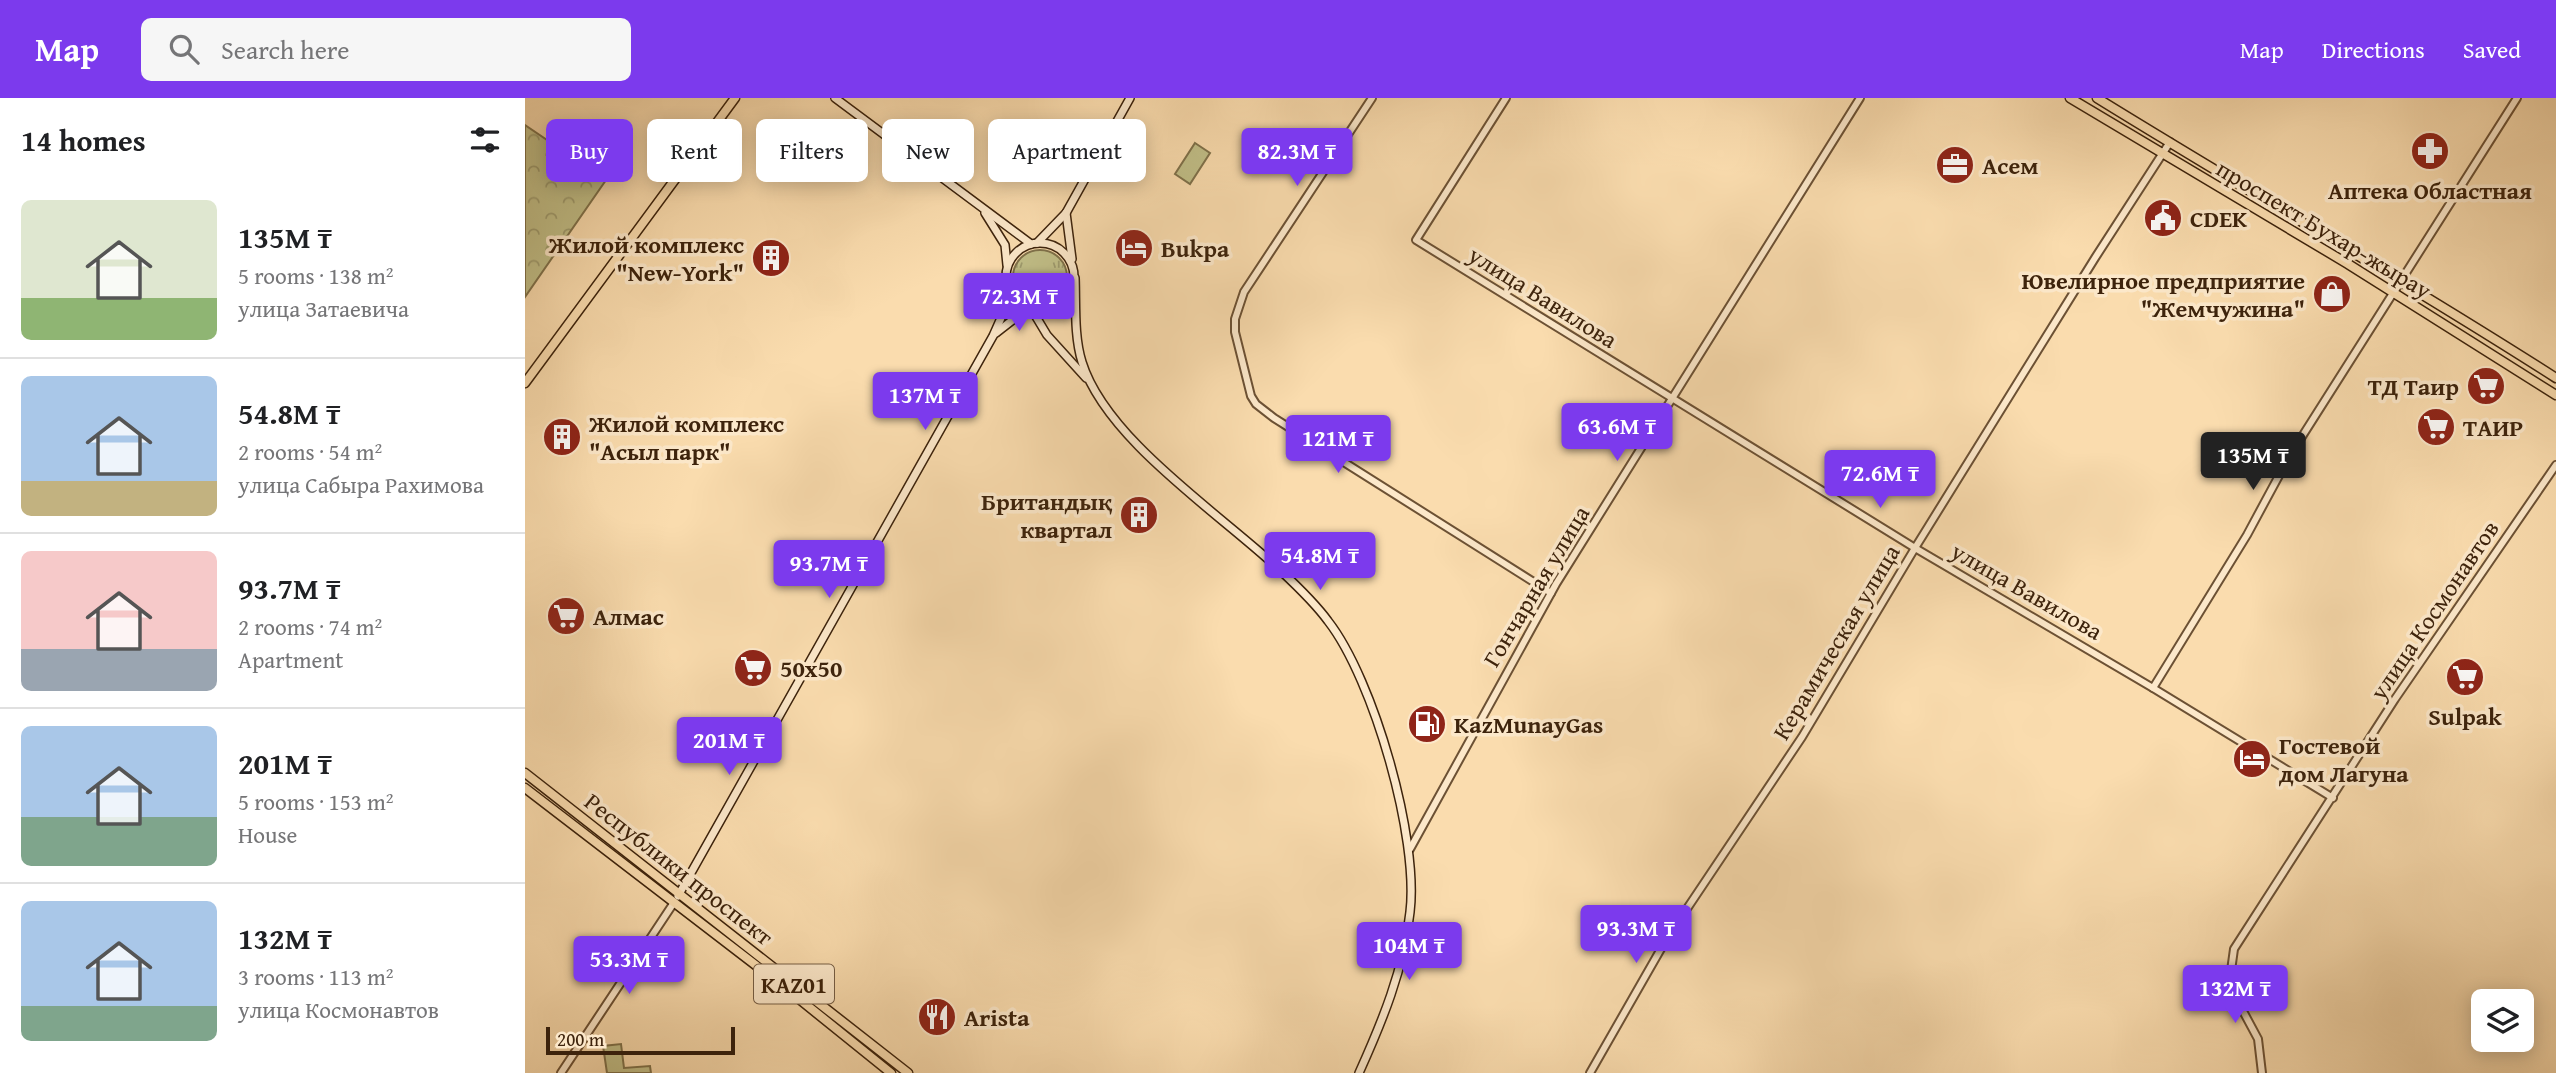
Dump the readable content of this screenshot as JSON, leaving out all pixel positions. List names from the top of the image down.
{
  "streets": {
    "main road": ["проспект Бухар-жырау", "Республики проспект", "KАZ01"],
    "street": [
      "улица Вавилова",
      "Гончарная улица",
      "улица Космонавтов",
      "Керамическая улица"
    ]
  },
  "crossings": [
    ["проспект Бухар-жырау", "Керамическая улица"],
    ["улица Вавилова", "Гончарная улица"],
    ["улица Вавилова", "улица Космонавтов"],
    ["улица Вавилова", "Керамическая улица"]
  ],
  "places": {
    "pharmacy": ["Аптека Областная"],
    "office": ["Асем"],
    "public building": ["CDEK"],
    "hotel": ["Bukpa", "Гостевой дом Лагуна"],
    "building": ["Жилой комплекс \"New-York\"", "Жилой комплекс \"Асыл парк\"", "Британдық квартал"],
    "shop": ["Ювелирное предприятие \"Жемчужина\""],
    "supermarket": [
      "ТД Таир",
      "ТАИР",
      "Алмас",
      "50х50",
      "Sulpak"
    ],
    "fuel station": ["KazMunayGas"],
    "restaurant": ["Arista"]
  },
  "scale_bar": "200 m",
  "page": {
    "header": "Map",
    "search": "Search here",
    "nav": ["Map", "Directions", "Saved"],
    "heading": "14 homes",
    "chip": [
      "Buy",
      "Rent",
      "Filters",
      "New",
      "Apartment"
    ],
    "price": [
      "82.3M ₸",
      "72.3M ₸",
      "137M ₸",
      "63.6M ₸",
      "121M ₸",
      "135M ₸",
      "72.6M ₸",
      "54.8M ₸",
      "93.7M ₸",
      "201M ₸",
      "93.3M ₸",
      "104M ₸",
      "53.3M ₸",
      "132M ₸"
    ],
    "list": [
      {
        "name": "135M ₸",
        "note": "5 rooms · 138 m² · улица Затаевича"
      },
      {
        "name": "54.8M ₸",
        "note": "2 rooms · 54 m² · улица Сабыра Рахимова"
      },
      {
        "name": "93.7M ₸",
        "note": "2 rooms · 74 m² · Apartment"
      },
      {
        "name": "201M ₸",
        "note": "5 rooms · 153 m² · House"
      },
      {
        "name": "132M ₸",
        "note": "3 rooms · 113 m² · улица Космонавтов"
      }
    ],
    "scale": "200 m"
  }
}
